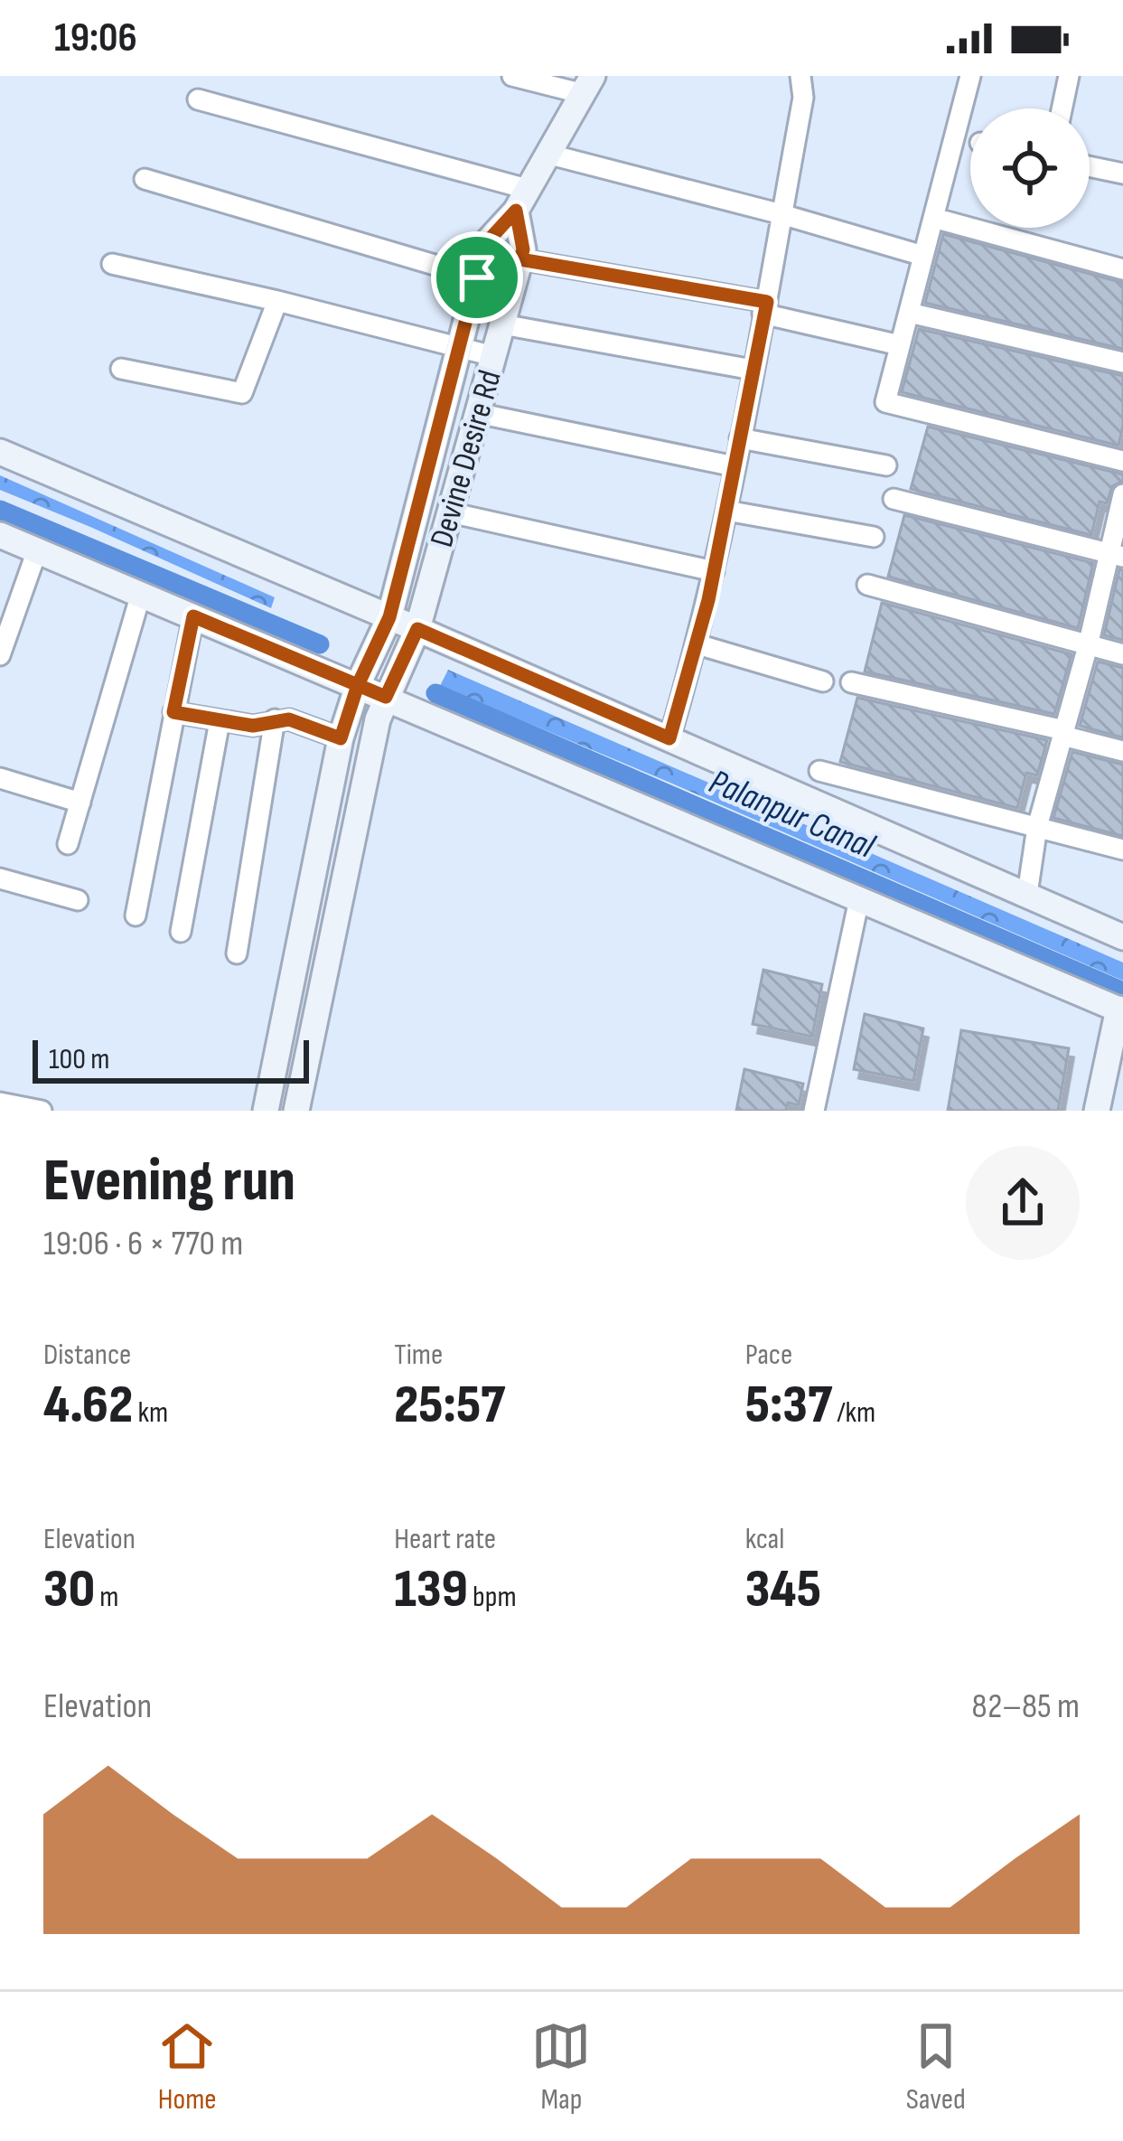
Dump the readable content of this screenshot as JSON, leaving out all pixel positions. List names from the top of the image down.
{
  "streets": {
    "street": ["Devine Desire Rd"]
  },
  "water": ["Palanpur Canal"],
  "scale_bar": "100 m",
  "page": {
    "status": "19:06",
    "scale": "100 m",
    "heading": ["Evening run", "19:06 · 6 × 770 m"],
    "stats": [
      ["Distance", "4.62 km"],
      ["Time", "25:57"],
      ["Pace", "5:37 /km"],
      ["Elevation", "30 m"],
      ["Heart rate", "139 bpm"],
      ["kcal", "345"]
    ],
    "chart": ["Elevation", "82–85 m"],
    "tabs": ["Home", "Map", "Saved"]
  }
}
